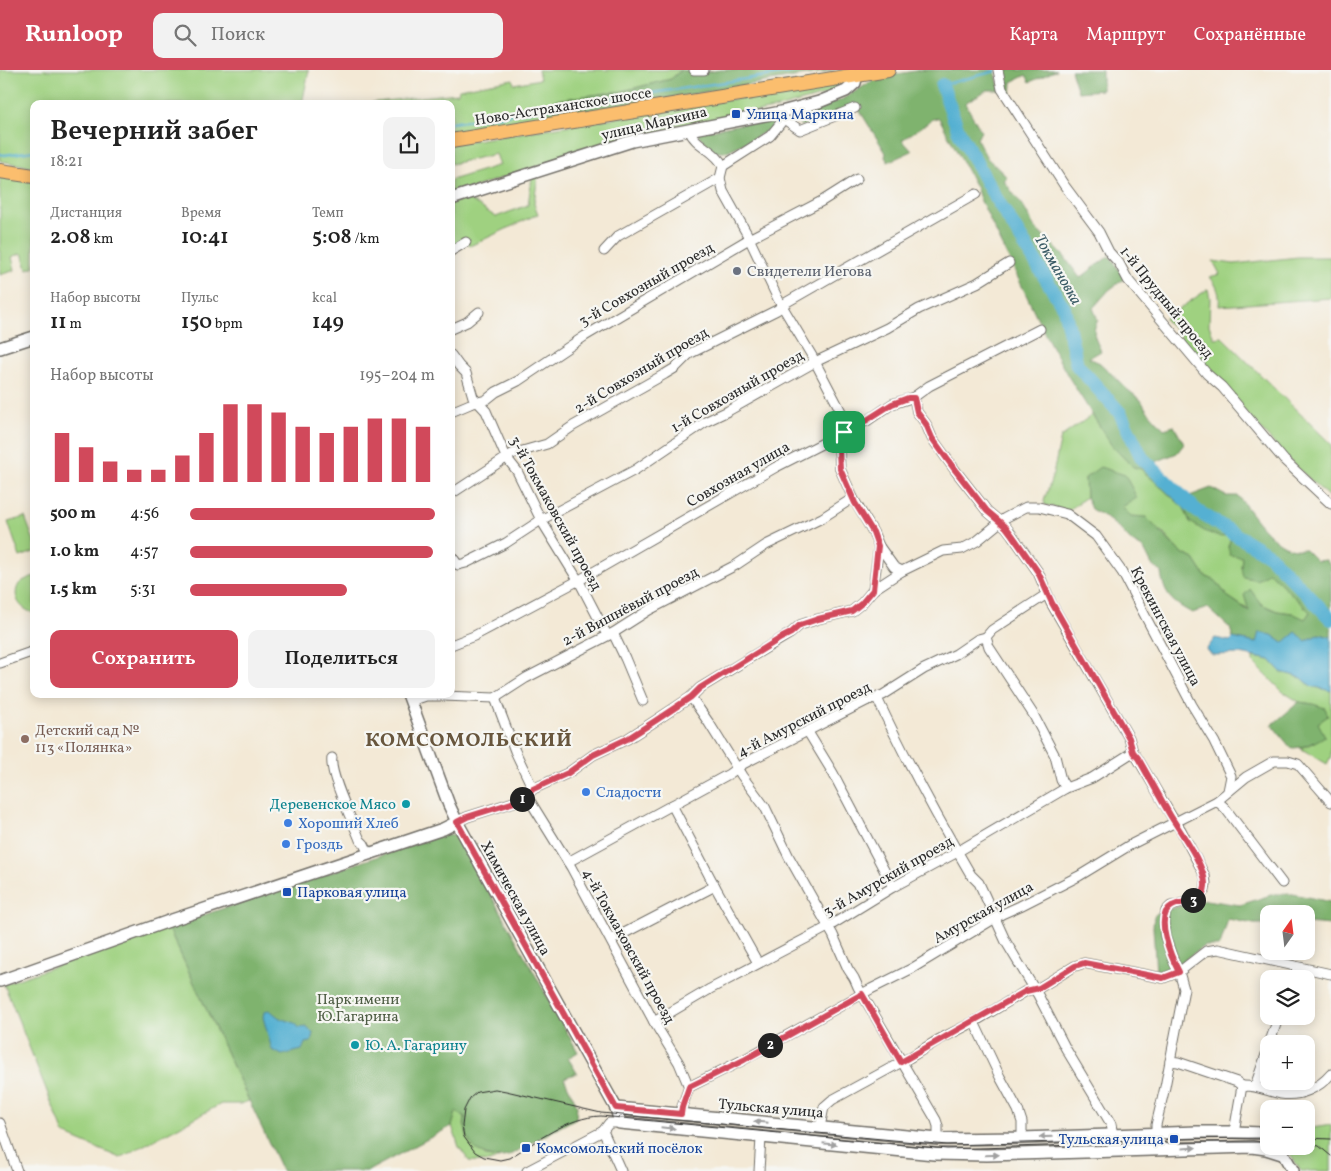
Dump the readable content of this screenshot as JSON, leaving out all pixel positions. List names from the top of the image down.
{
  "streets": {
    "main road": ["Ново-Астраханское шоссе"],
    "street": [
      "улица Маркина",
      "3-й Совхозный проезд",
      "1-й Прудный проезд",
      "2-й Совхозный проезд",
      "1-й Совхозный проезд",
      "Совхозная улица",
      "3-й Токмаковский проезд",
      "2-й Вишнёвый проезд",
      "Крекингская улица",
      "4-й Амурский проезд",
      "3-й Амурский проезд",
      "Химическая улица",
      "Амурская улица",
      "4-й Токмаковский проезд",
      "Тульская улица"
    ]
  },
  "crossings": [
    ["Ново-Астраханское шоссе", "улица Маркина"],
    ["3-й Совхозный проезд", "3-й Токмаковский проезд"],
    ["2-й Совхозный проезд", "3-й Токмаковский проезд"],
    ["1-й Совхозный проезд", "3-й Токмаковский проезд"],
    ["Совхозная улица", "3-й Токмаковский проезд"],
    ["3-й Токмаковский проезд", "2-й Вишнёвый проезд"],
    ["2-й Вишнёвый проезд", "4-й Токмаковский проезд"],
    ["Крекингская улица", "Амурская улица"],
    ["4-й Амурский проезд", "4-й Токмаковский проезд"],
    ["3-й Амурский проезд", "4-й Токмаковский проезд"],
    ["Химическая улица", "Тульская улица"],
    ["Амурская улица", "4-й Токмаковский проезд"]
  ],
  "districts": ["КОМСОМОЛЬСКИЙ"],
  "water": ["Токмановка"],
  "parks": ["Парк имени Ю.Гагарина"],
  "places": {
    "transit": [
      "Улица Маркина",
      "Парковая улица",
      "Тульская улица",
      "Комсомольский посёлок"
    ],
    "other": [
      "Свидетели Иегова",
      "Детский сад № 113 «Полянка»",
      "Сладости",
      "Деревенское Мясо",
      "Хороший Хлеб",
      "Гроздь",
      "Ю. А. Гагарину"
    ]
  },
  "north": "top",
  "page": {
    "header": "Runloop",
    "search": "Поиск",
    "nav": ["Карта", "Маршрут", "Сохранённые"],
    "heading": ["Вечерний забег", "18:21"],
    "stats": [
      ["Дистанция", "2.08 km"],
      ["Время", "10:41"],
      ["Темп", "5:08 /km"],
      ["Набор высоты", "11 m"],
      ["Пульс", "150 bpm"],
      ["kcal", "149"]
    ],
    "chart": ["Набор высоты", "195–204 m"],
    "list": [
      {
        "name": "500 m",
        "note": "4:56"
      },
      {
        "name": "1.0 km",
        "note": "4:57"
      },
      {
        "name": "1.5 km",
        "note": "5:31"
      }
    ],
    "buttons": ["Сохранить", "Поделиться"],
    "pins": ["1", "3", "2"],
    "map_buttons": ["+", "−"]
  }
}
